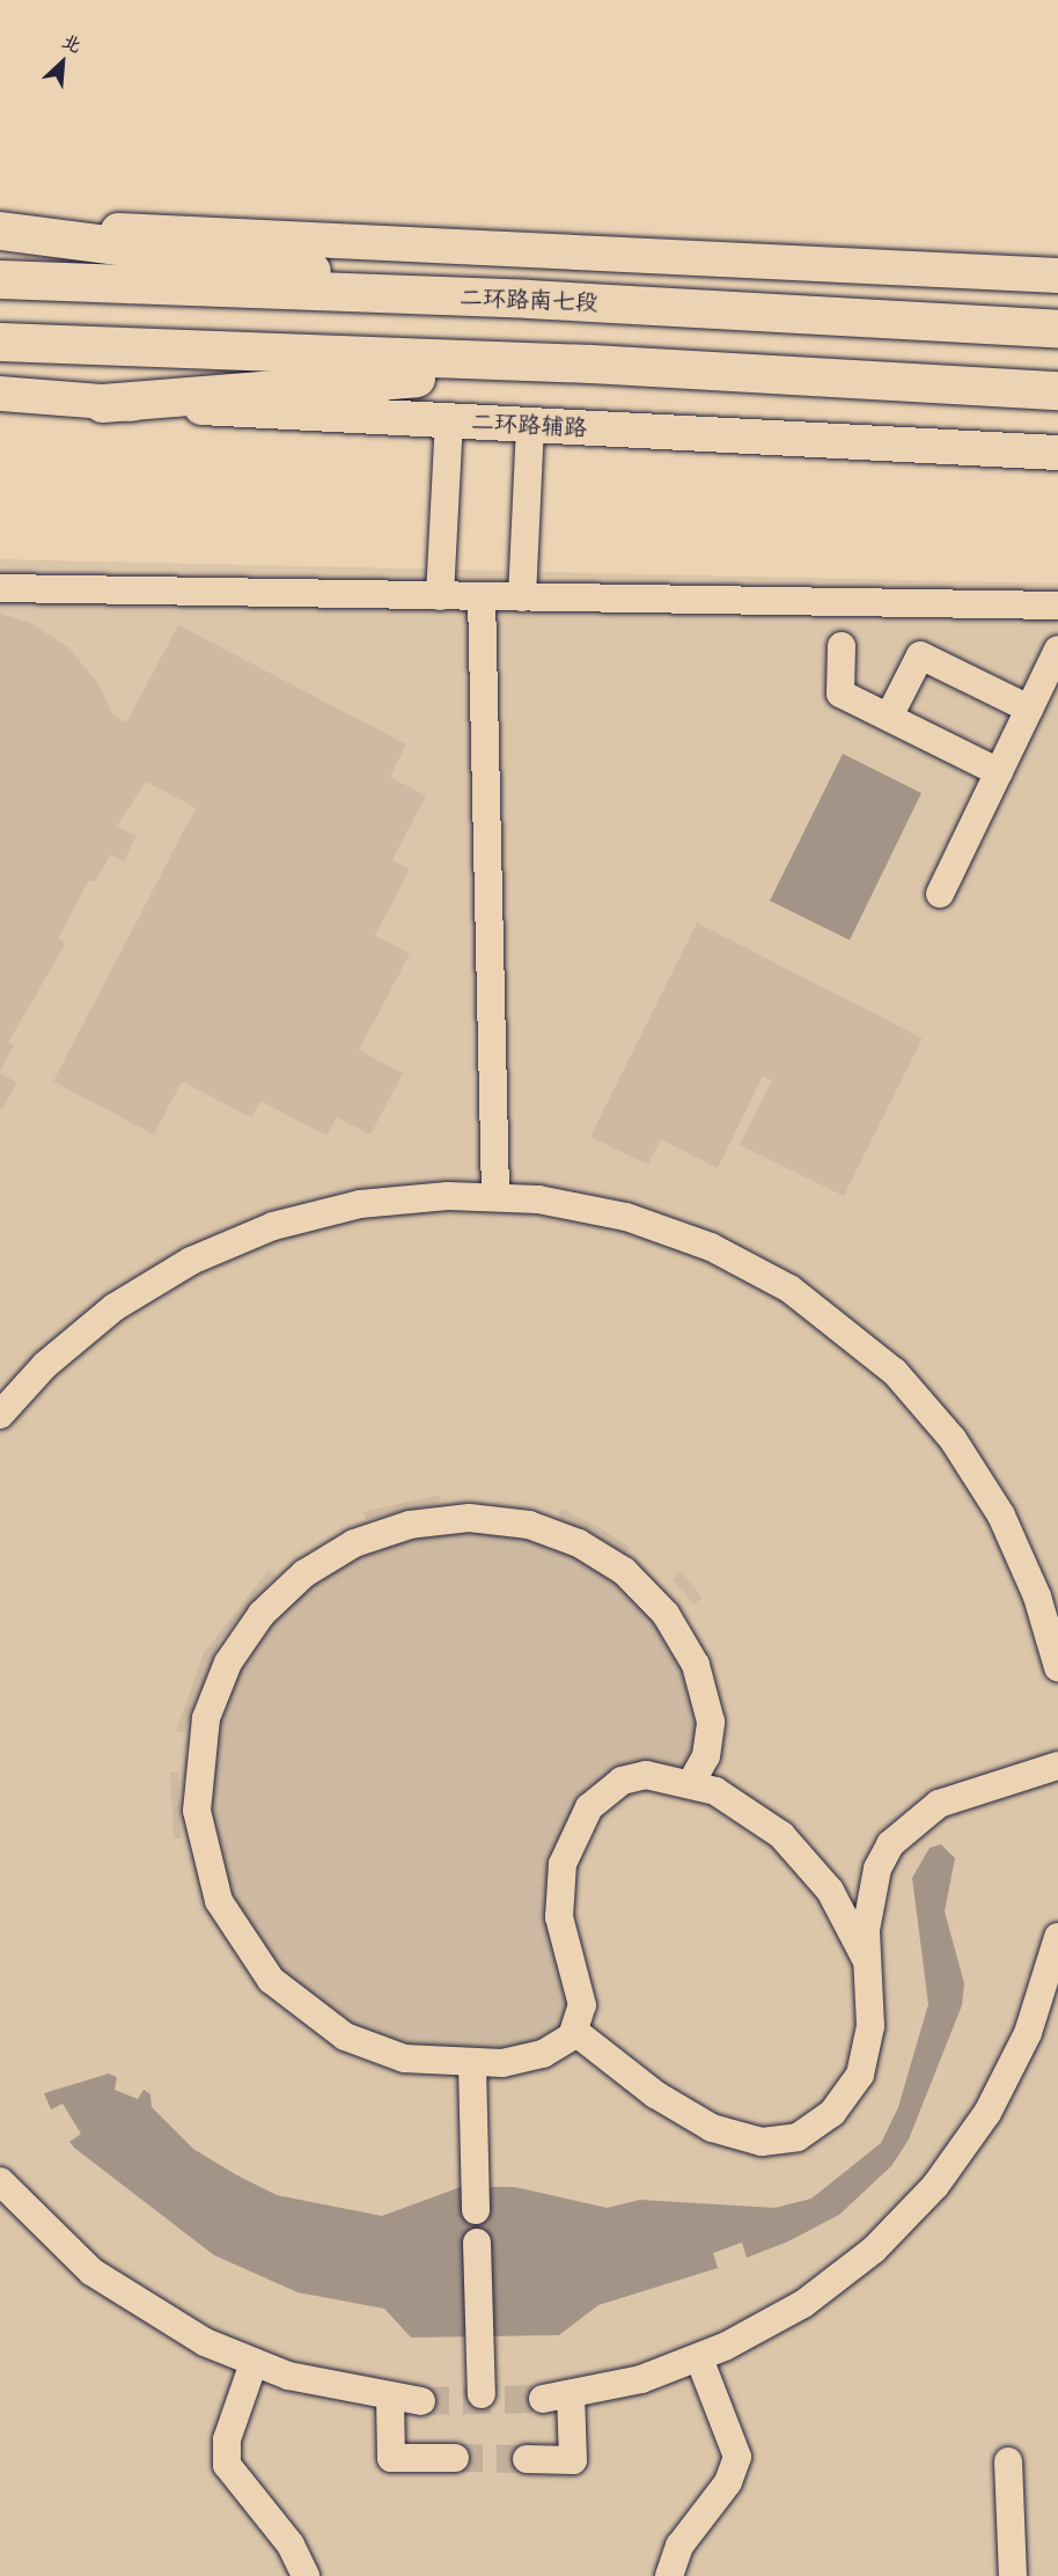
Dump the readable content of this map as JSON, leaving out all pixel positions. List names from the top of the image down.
{
  "streets": {
    "highway": ["二环路南七段"],
    "main road": ["二环路辅路"]
  },
  "north": "top right"
}
